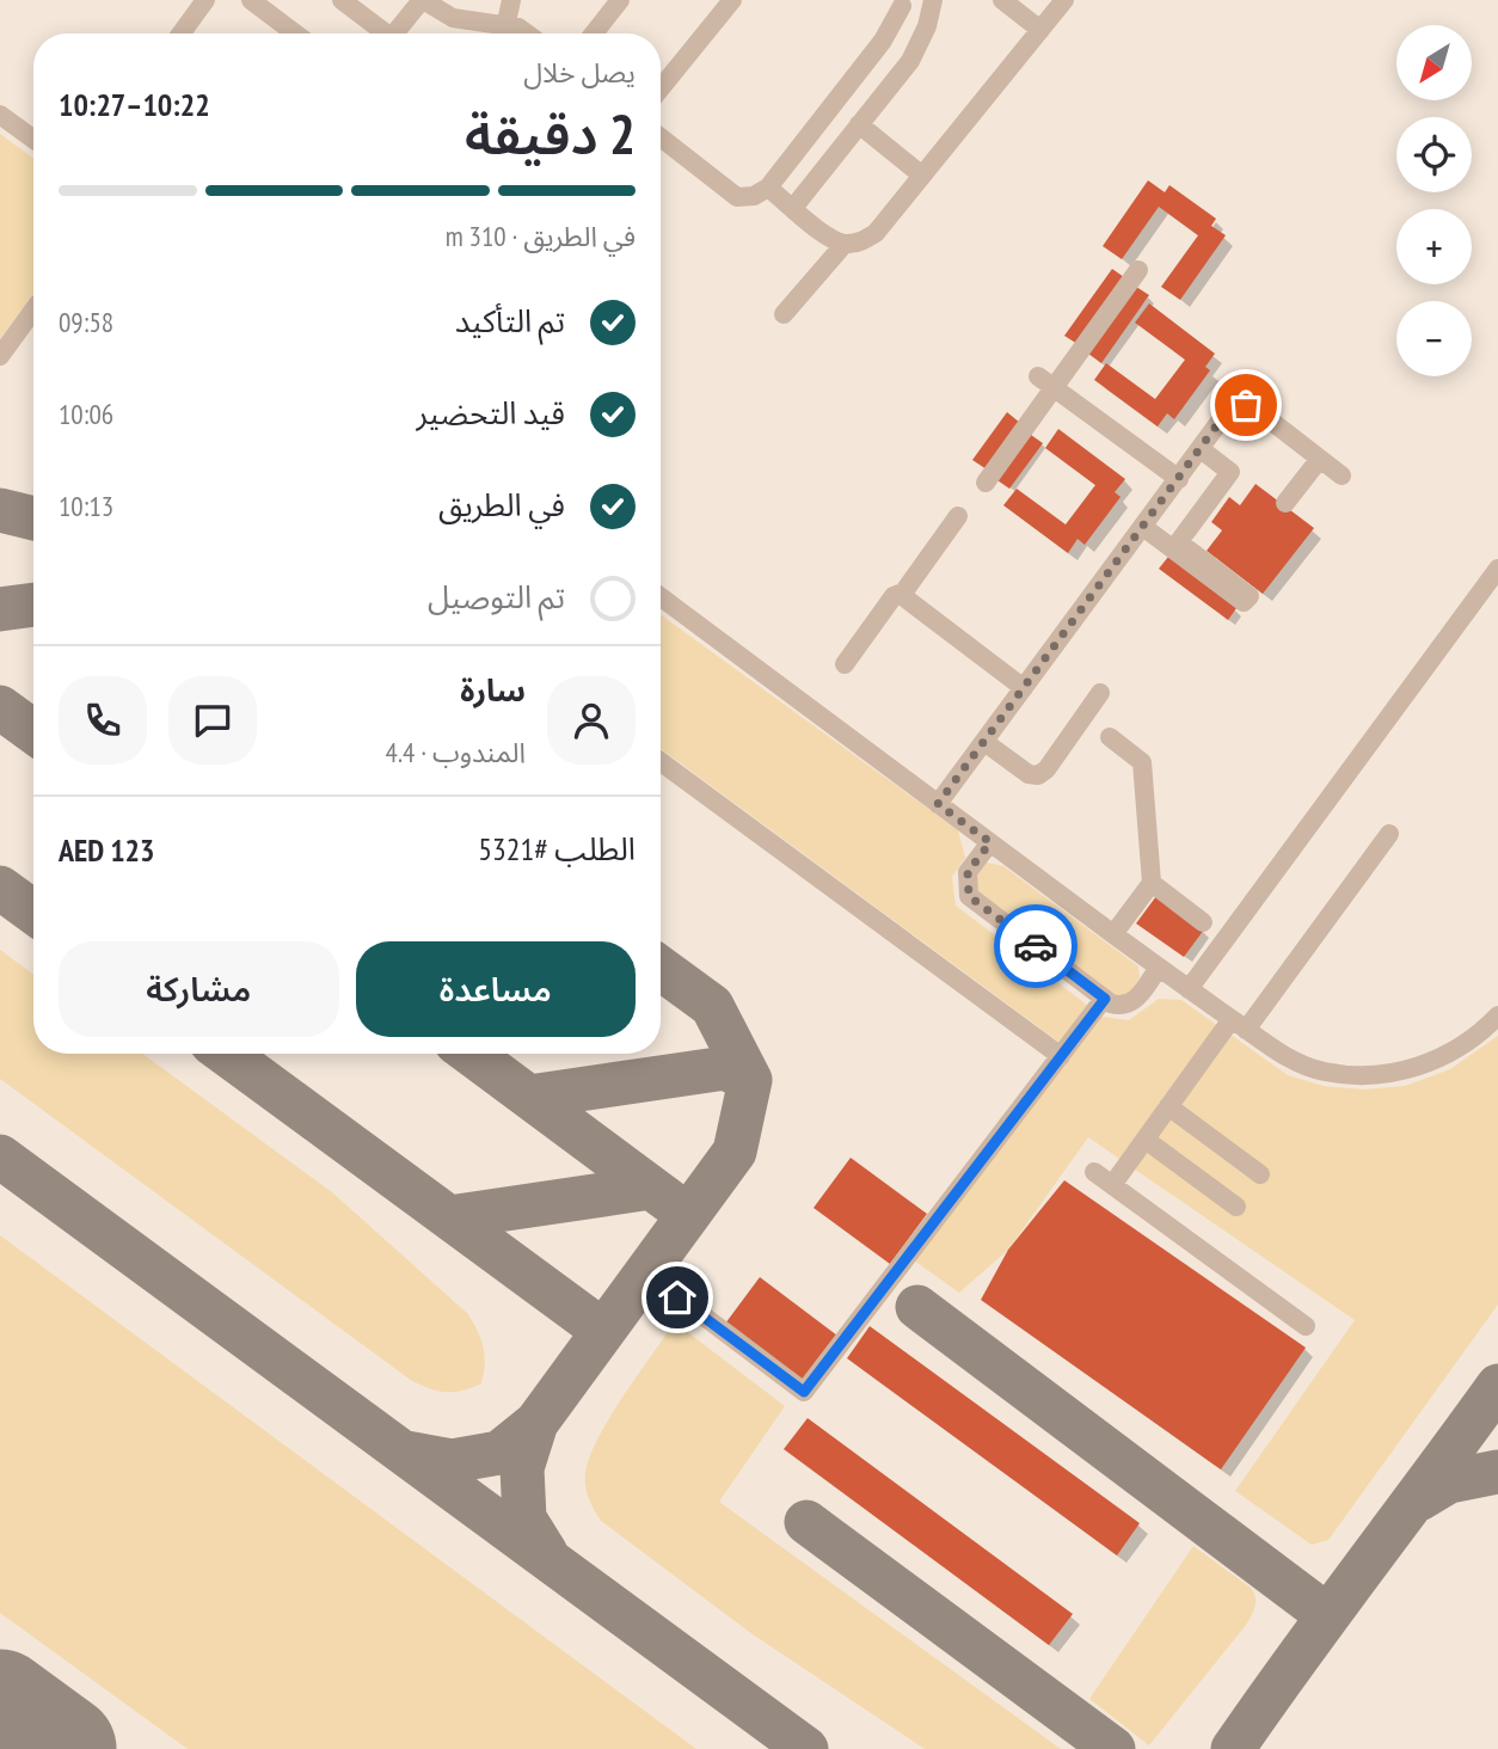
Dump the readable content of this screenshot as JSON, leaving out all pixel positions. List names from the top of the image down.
{
  "north": "bottom left",
  "page": {
    "map_buttons": ["+", "−"],
    "heading": ["2 دقيقة", "يصل خلال", "10:22–10:27"],
    "panel": [
      "سارة",
      "المندوب · 4.4",
      "الطلب #5321",
      "AED 123"
    ],
    "bar": "في الطريق · 310 m",
    "list": [
      ["تم التأكيد", "09:58"],
      ["قيد التحضير", "10:06"],
      ["في الطريق", "10:13"],
      "تم التوصيل"
    ],
    "buttons": ["مساعدة", "مشاركة"]
  }
}
